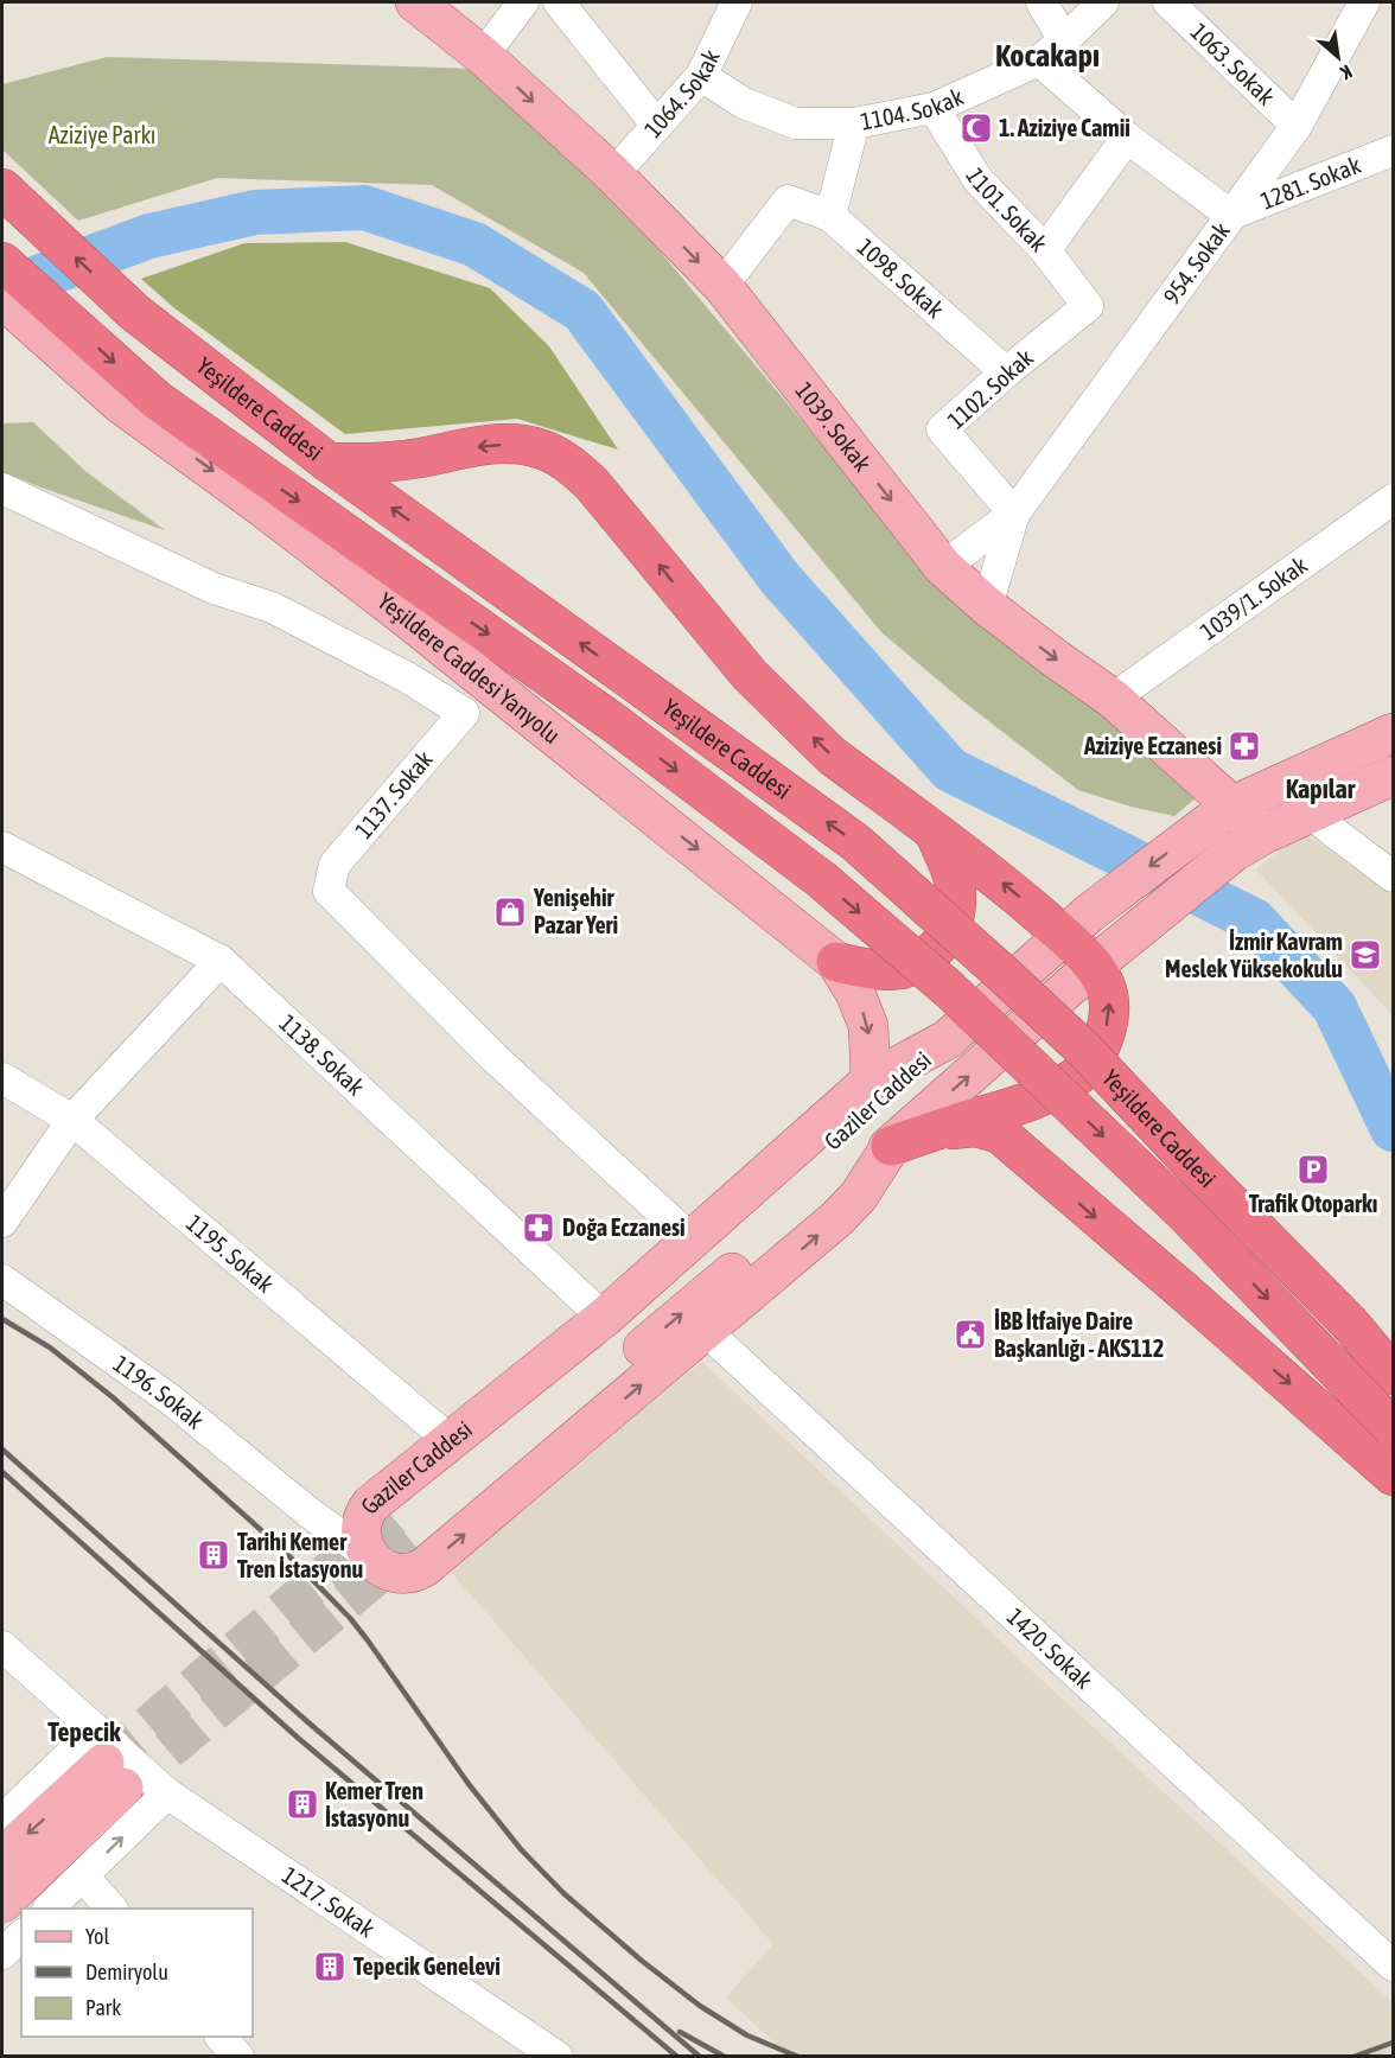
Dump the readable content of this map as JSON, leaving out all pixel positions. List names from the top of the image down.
{
  "streets": {
    "highway": ["Yeşildere Caddesi"],
    "main road": ["1039. Sokak", "Yeşildere Caddesi Yanyolu", "Gaziler Caddesi"],
    "street": [
      "1063. Sokak",
      "1064. Sokak",
      "1104. Sokak",
      "1281. Sokak",
      "1101. Sokak",
      "954. Sokak",
      "1098. Sokak",
      "1102. Sokak",
      "1039/1. Sokak",
      "1137. Sokak",
      "1138. Sokak",
      "1195. Sokak",
      "1196. Sokak",
      "1420. Sokak",
      "1217. Sokak"
    ]
  },
  "crossings": [
    ["1063. Sokak", "954. Sokak"],
    ["1064. Sokak", "1104. Sokak"],
    ["1064. Sokak", "1039. Sokak"],
    ["1104. Sokak", "1101. Sokak"],
    ["1281. Sokak", "954. Sokak"],
    ["1101. Sokak", "1102. Sokak"],
    ["954. Sokak", "1102. Sokak"],
    ["1098. Sokak", "1102. Sokak"],
    ["1098. Sokak", "1039. Sokak"],
    ["Yeşildere Caddesi", "Yeşildere Caddesi Yanyolu"],
    ["1039. Sokak", "1039/1. Sokak"],
    ["1039. Sokak", "Gaziler Caddesi"],
    ["Yeşildere Caddesi Yanyolu", "Gaziler Caddesi"],
    ["1137. Sokak", "Gaziler Caddesi"],
    ["1138. Sokak", "Gaziler Caddesi"],
    ["Gaziler Caddesi", "1195. Sokak"],
    ["Gaziler Caddesi", "1196. Sokak"],
    ["Gaziler Caddesi", "1420. Sokak"]
  ],
  "one_way": ["1039. Sokak", "Yeşildere Caddesi Yanyolu"],
  "districts": ["Kocakapı", "Kapılar", "Tepecik"],
  "parks": ["Aziziye Parkı"],
  "places": {
    "mosque": ["1. Aziziye Camii"],
    "pharmacy": ["Aziziye Eczanesi", "Doğa Eczanesi"],
    "shop": ["Yenişehir Pazar Yeri"],
    "school or university": ["İzmir Kavram Meslek Yüksekokulu"],
    "parking": ["Trafik Otoparkı"],
    "public building": ["İBB İtfaiye Daire Başkanlığı - AKS112"],
    "building": ["Tarihi Kemer Tren İstasyonu", "Kemer Tren İstasyonu", "Tepecik Genelevi"]
  },
  "legend": ["Yol", "Demiryolu", "Park"],
  "north": "bottom right"
}
